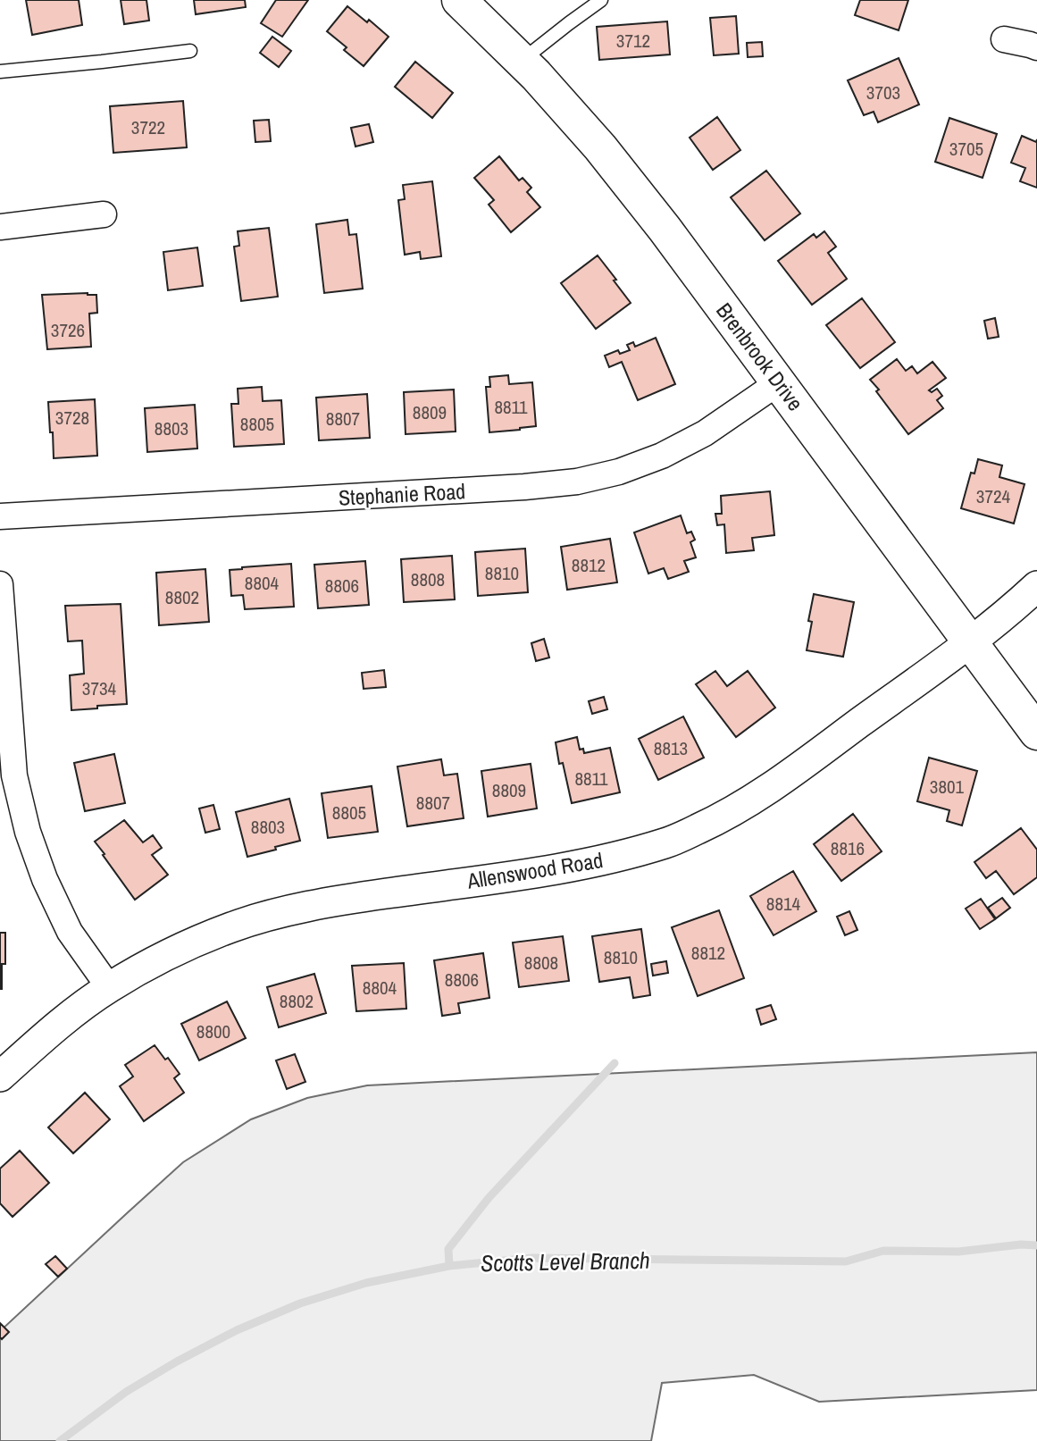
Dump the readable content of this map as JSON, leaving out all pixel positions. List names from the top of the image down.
{
  "streets": {
    "main road": ["Brenbrook Drive"],
    "street": ["Stephanie Road", "Allenswood Road"]
  },
  "crossings": [
    ["Brenbrook Drive", "Stephanie Road"],
    ["Brenbrook Drive", "Allenswood Road"]
  ],
  "water": ["Scotts Level Branch"],
  "house_numbers": [
    "3712",
    "3703",
    "3722",
    "3705",
    "3726",
    "8811",
    "8809",
    "3728",
    "8807",
    "8805",
    "8803",
    "3724",
    "8812",
    "8810",
    "8808",
    "8804",
    "8806",
    "8802",
    "3734",
    "8813",
    "8811",
    "3801",
    "8809",
    "8807",
    "8805",
    "8803",
    "8816",
    "8814",
    "8812",
    "8810",
    "8808",
    "8806",
    "8804",
    "8802",
    "8800"
  ]
}
